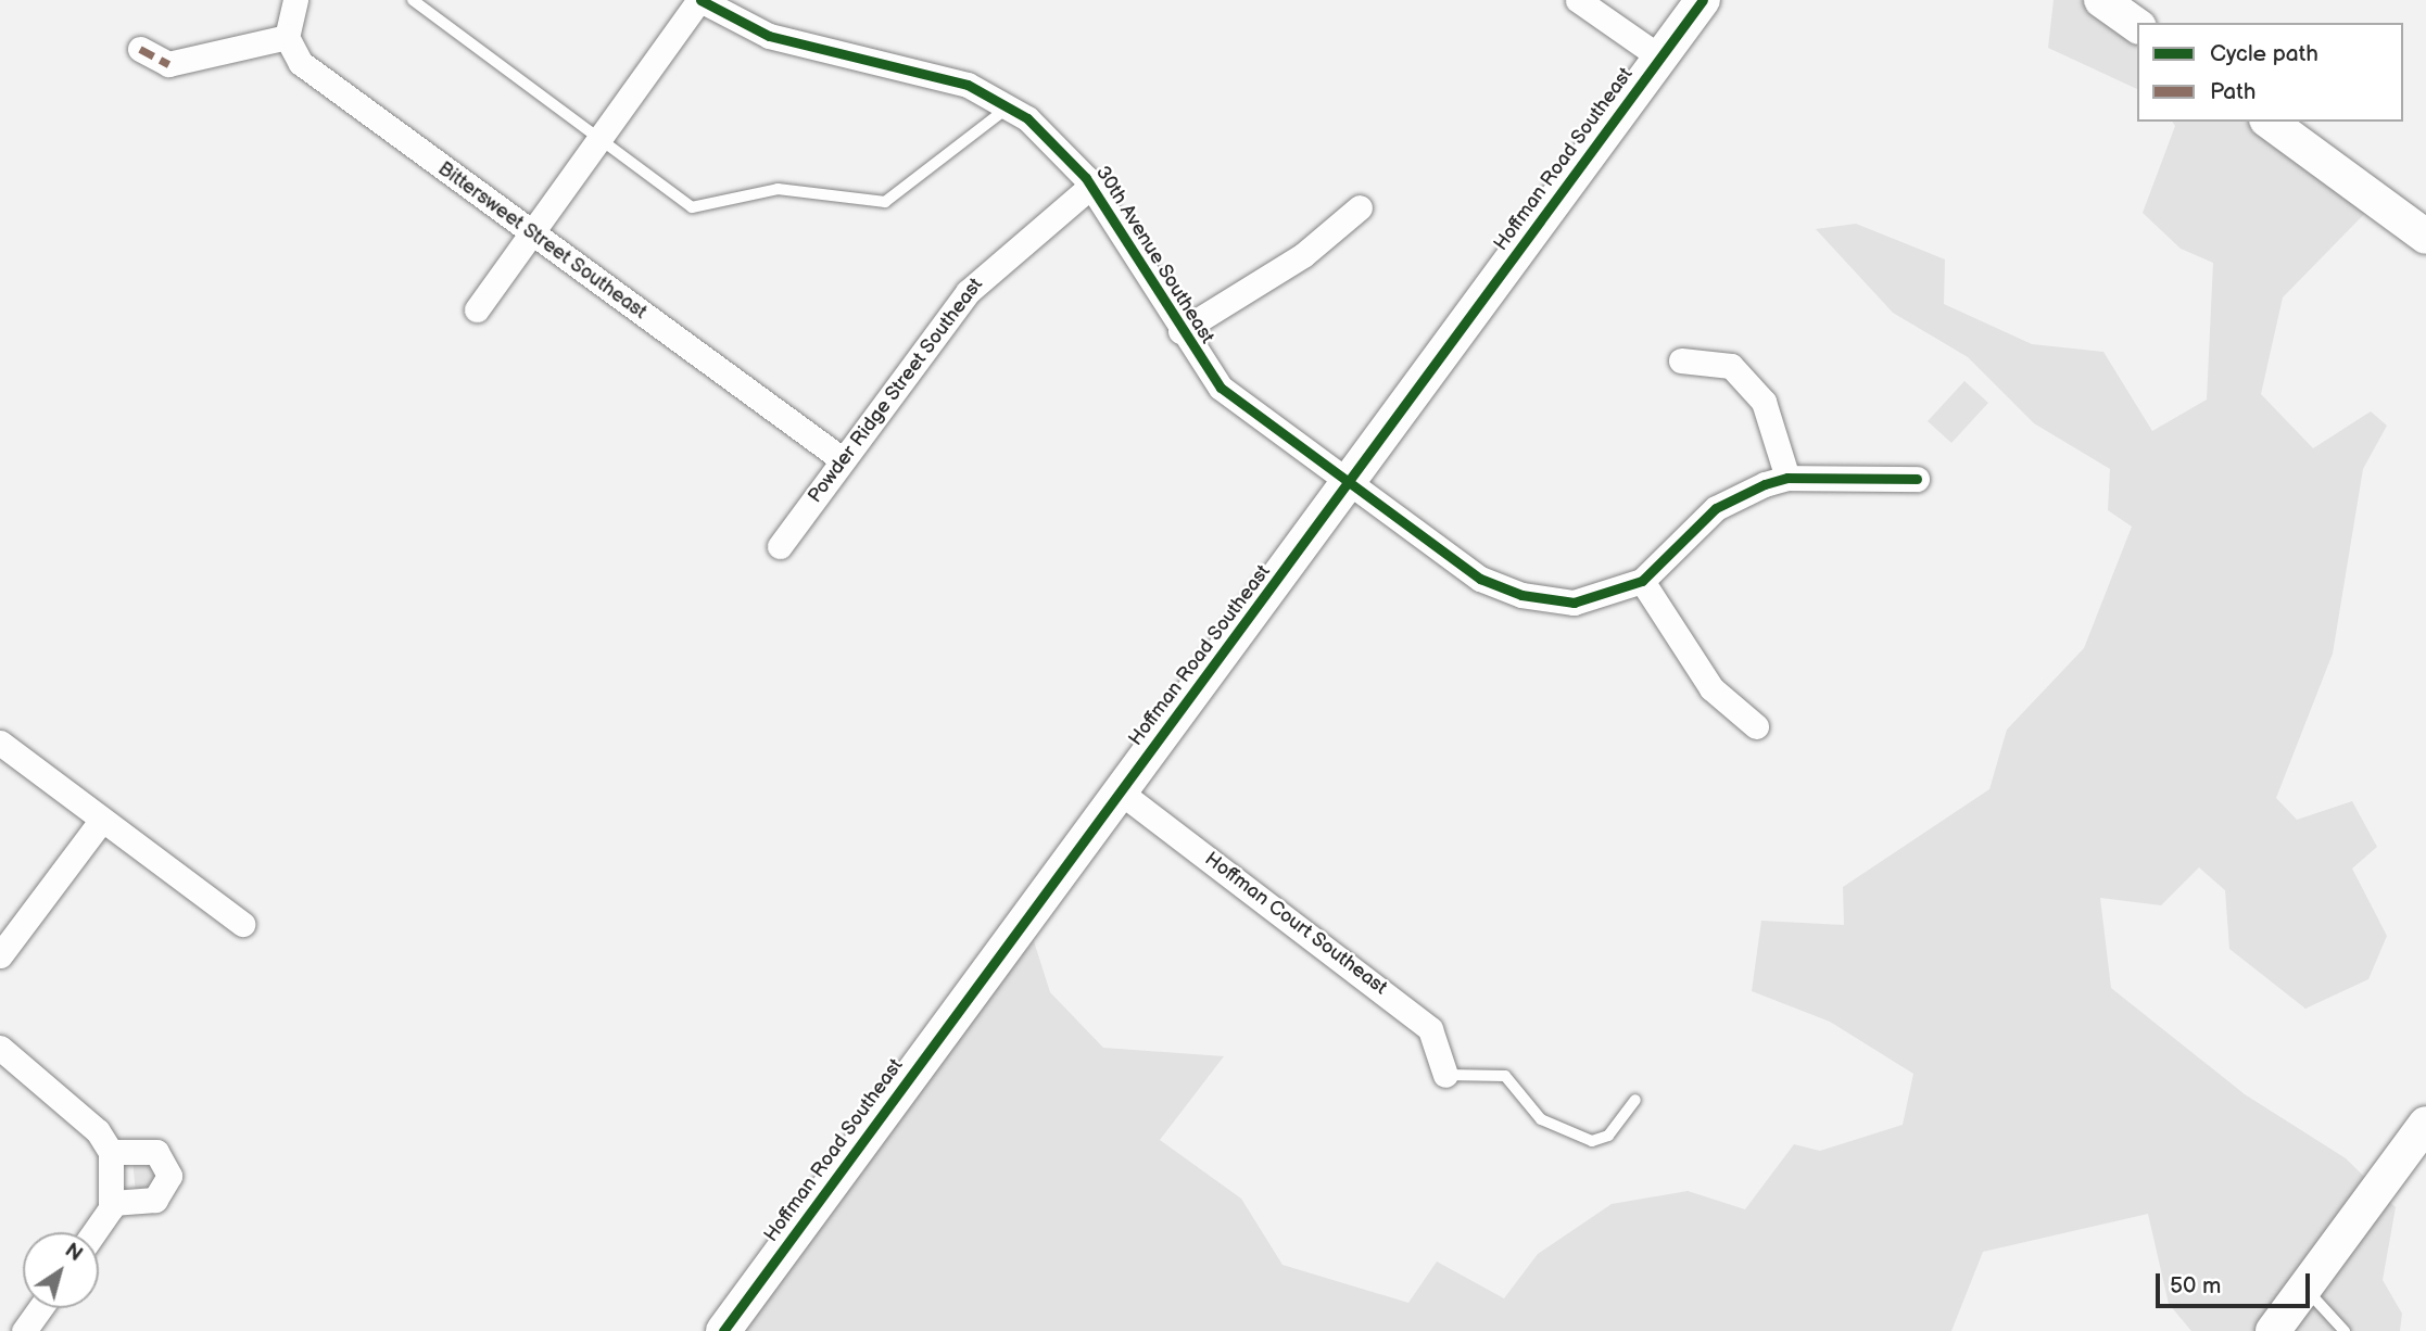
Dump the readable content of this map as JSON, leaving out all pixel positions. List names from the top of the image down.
{
  "streets": {
    "street": [
      "Hoffman Road Southeast",
      "Bittersweet Street Southeast",
      "30th Avenue Southeast",
      "Powder Ridge Street Southeast",
      "Hoffman Court Southeast"
    ]
  },
  "crossings": [
    ["Hoffman Road Southeast", "30th Avenue Southeast"],
    ["Hoffman Road Southeast", "Hoffman Court Southeast"],
    ["Bittersweet Street Southeast", "Powder Ridge Street Southeast"],
    ["30th Avenue Southeast", "Powder Ridge Street Southeast"]
  ],
  "legend": ["Cycle path", "Path"],
  "scale_bar": "50 m",
  "north": "top right"
}
